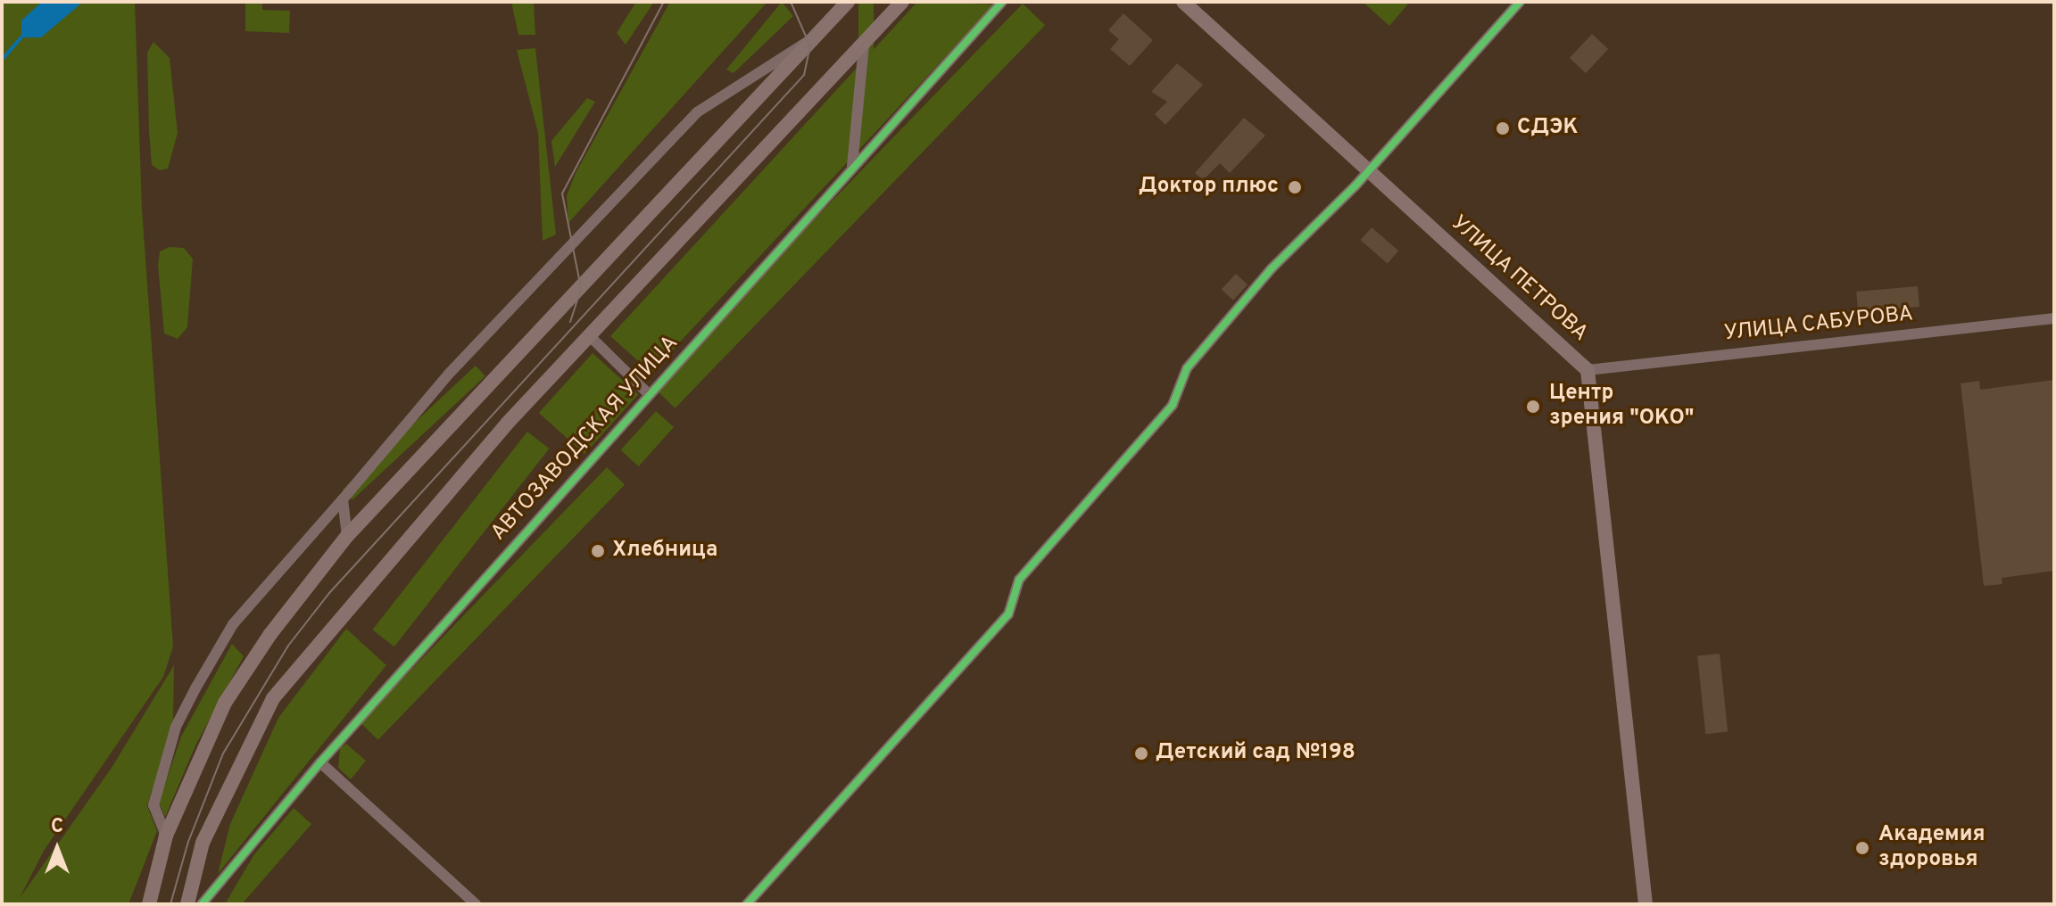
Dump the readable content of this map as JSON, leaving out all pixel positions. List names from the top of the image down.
{
  "streets": {
    "main road": ["УЛИЦА ПЕТРОВА"],
    "street": ["УЛИЦА САБУРОВА", "АВТОЗАВОДСКАЯ УЛИЦА"]
  },
  "crossings": [
    ["УЛИЦА ПЕТРОВА", "УЛИЦА САБУРОВА"]
  ],
  "places": [
    "СДЭК",
    "Доктор плюс",
    "Центр зрения \"ОКО\"",
    "Хлебница",
    "Детский сад №198",
    "Академия здоровья"
  ],
  "north": "top"
}
